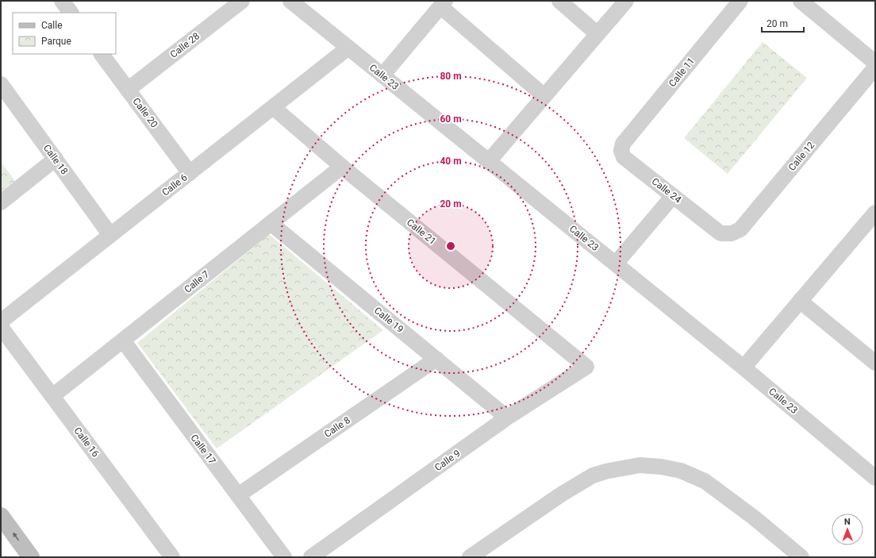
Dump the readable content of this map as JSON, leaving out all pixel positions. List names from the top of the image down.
{
  "streets": {
    "street": [
      "Calle 28",
      "Calle 11",
      "Calle 23",
      "Calle 20",
      "Calle 12",
      "Calle 18",
      "Calle 6",
      "Calle 24",
      "Calle 21",
      "Calle 7",
      "Calle 19",
      "Calle 8",
      "Calle 16",
      "Calle 17",
      "Calle 9"
    ]
  },
  "crossings": [
    ["Calle 28", "Calle 20"],
    ["Calle 11", "Calle 24"],
    ["Calle 23", "Calle 6"],
    ["Calle 20", "Calle 6"],
    ["Calle 12", "Calle 24"],
    ["Calle 18", "Calle 6"],
    ["Calle 6", "Calle 21"],
    ["Calle 21", "Calle 7"],
    ["Calle 21", "Calle 9"],
    ["Calle 7", "Calle 19"],
    ["Calle 7", "Calle 16"],
    ["Calle 7", "Calle 17"],
    ["Calle 19", "Calle 8"],
    ["Calle 19", "Calle 9"],
    ["Calle 8", "Calle 17"]
  ],
  "legend": ["Calle", "Parque"],
  "scale_bar": "20 m",
  "north": "top",
  "rings": [
    "80 m",
    "60 m",
    "40 m",
    "20 m"
  ]
}
